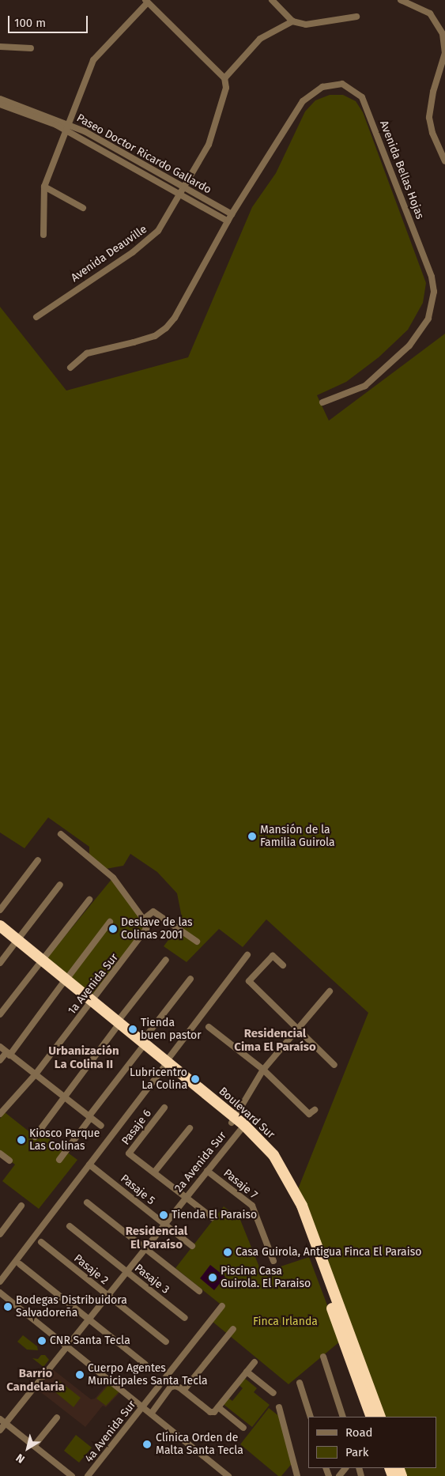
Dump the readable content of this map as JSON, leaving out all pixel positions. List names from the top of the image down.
{
  "streets": {
    "highway": ["Boulevard Sur"],
    "street": [
      "Paseo Doctor Ricardo Gallardo",
      "Avenida Bellas Hojas",
      "Avenida Deauville",
      "1a Avenida Sur",
      "Pasaje 6",
      "2a Avenida Sur",
      "Pasaje 7",
      "Pasaje 5",
      "Pasaje 2",
      "Pasaje 3",
      "4a Avenida Sur"
    ]
  },
  "crossings": [
    ["Paseo Doctor Ricardo Gallardo", "Avenida Bellas Hojas"],
    ["Paseo Doctor Ricardo Gallardo", "Avenida Deauville"],
    ["1a Avenida Sur", "Boulevard Sur"],
    ["Boulevard Sur", "2a Avenida Sur"],
    ["Pasaje 6", "2a Avenida Sur"],
    ["2a Avenida Sur", "Pasaje 7"],
    ["2a Avenida Sur", "Pasaje 5"],
    ["2a Avenida Sur", "Pasaje 2"],
    ["2a Avenida Sur", "Pasaje 3"]
  ],
  "districts": [
    "Residencial Cima El Paraíso",
    "Urbanización La Colina II",
    "Residencial El Paraíso",
    "Barrio Candelaria"
  ],
  "parks": ["Finca Irlanda"],
  "places": [
    "Mansión de la Familia Guirola",
    "Deslave de las Colinas 2001",
    "Tienda buen pastor",
    "Lubricentro La Colina",
    "Kiosco Parque Las Colinas",
    "Tienda El Paraiso",
    "Casa Guirola, Antigua Finca El Paraiso",
    "Piscina Casa Guirola. El Paraiso",
    "Bodegas Distribuidora Salvadoreña",
    "CNR Santa Tecla",
    "Cuerpo Agentes Municipales Santa Tecla",
    "Clínica Orden de Malta Santa Tecla"
  ],
  "legend": ["Road", "Park"],
  "scale_bar": "100 m",
  "north": "bottom left"
}
